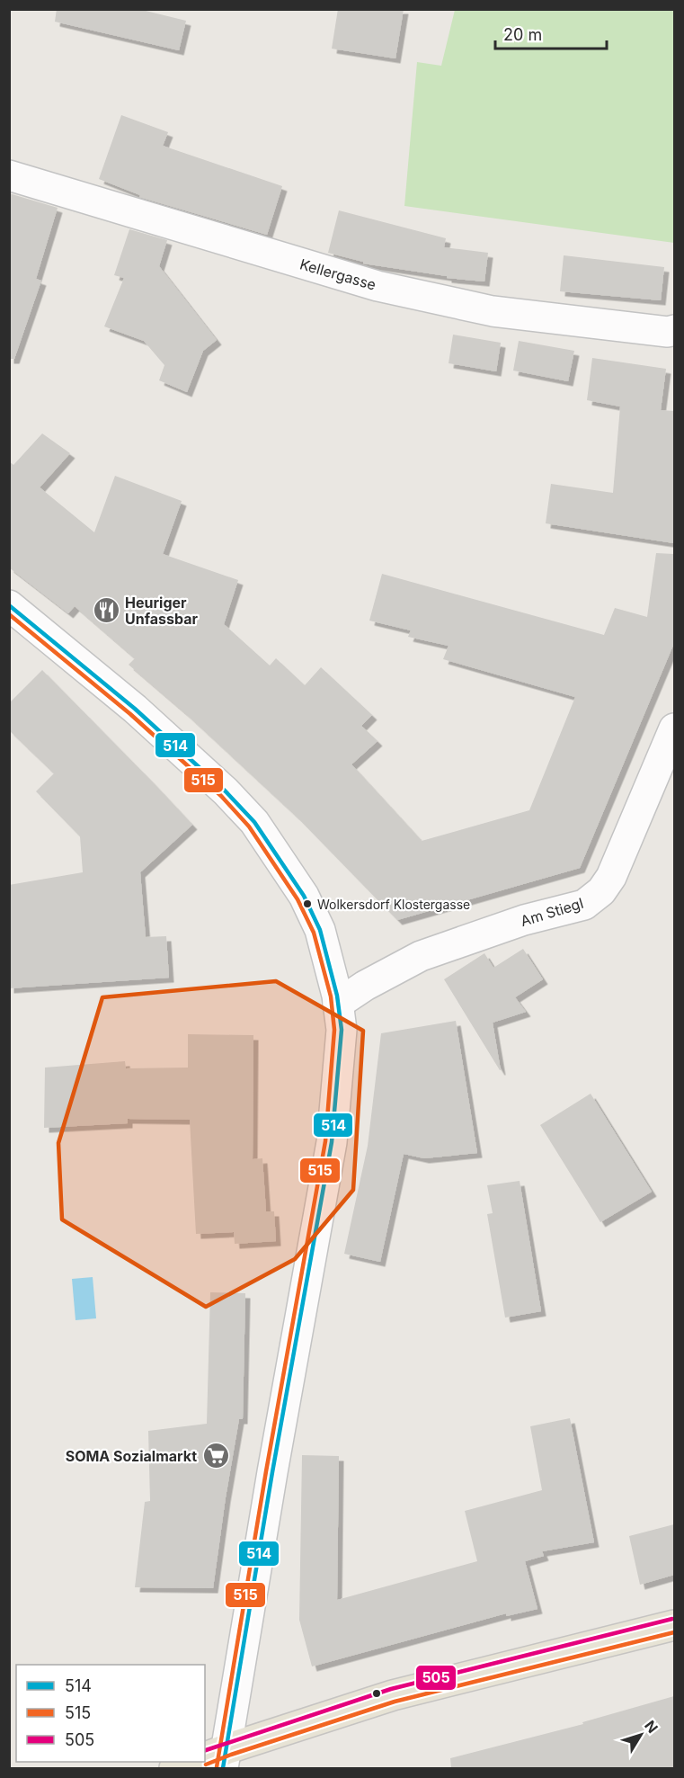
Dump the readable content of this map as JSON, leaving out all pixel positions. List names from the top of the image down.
{
  "streets": {
    "street": ["Kellergasse", "Am Stiegl"]
  },
  "places": {
    "restaurant": ["Heuriger Unfassbar"],
    "other": ["Wolkersdorf Klostergasse"],
    "supermarket": ["SOMA Sozialmarkt"]
  },
  "lines": ["transit line 514", "transit line 515", "transit line 505"],
  "legend": ["514", "515", "505"],
  "scale_bar": "20 m",
  "north": "top right"
}
